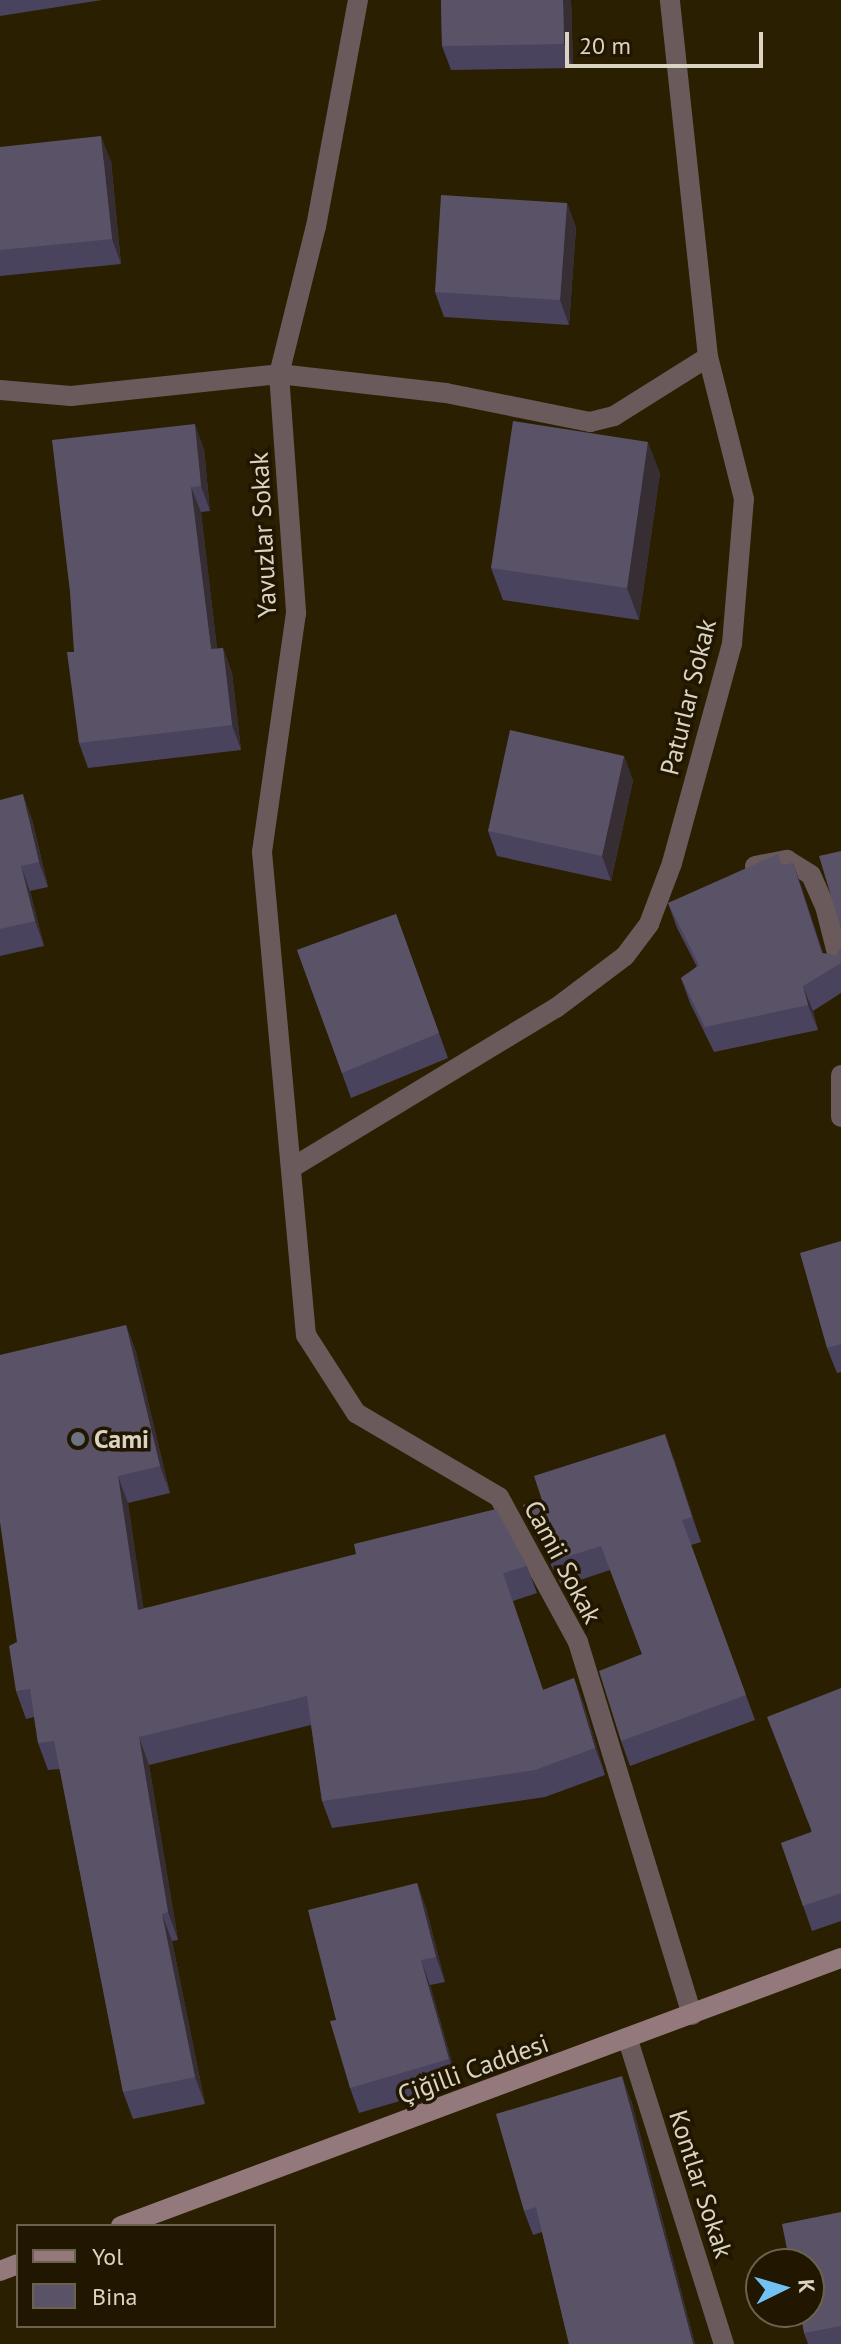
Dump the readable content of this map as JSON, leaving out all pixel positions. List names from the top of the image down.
{
  "streets": {
    "main road": ["Çiğilli Caddesi"],
    "street": [
      "Yavuzlar Sokak",
      "Paturlar Sokak",
      "Camii Sokak",
      "Kontlar Sokak"
    ]
  },
  "crossings": [
    ["Yavuzlar Sokak", "Paturlar Sokak"],
    ["Yavuzlar Sokak", "Camii Sokak"],
    ["Paturlar Sokak", "Camii Sokak"],
    ["Camii Sokak", "Çiğilli Caddesi"],
    ["Çiğilli Caddesi", "Kontlar Sokak"]
  ],
  "places": ["Cami"],
  "legend": ["Yol", "Bina"],
  "scale_bar": "20 m",
  "north": "right"
}
